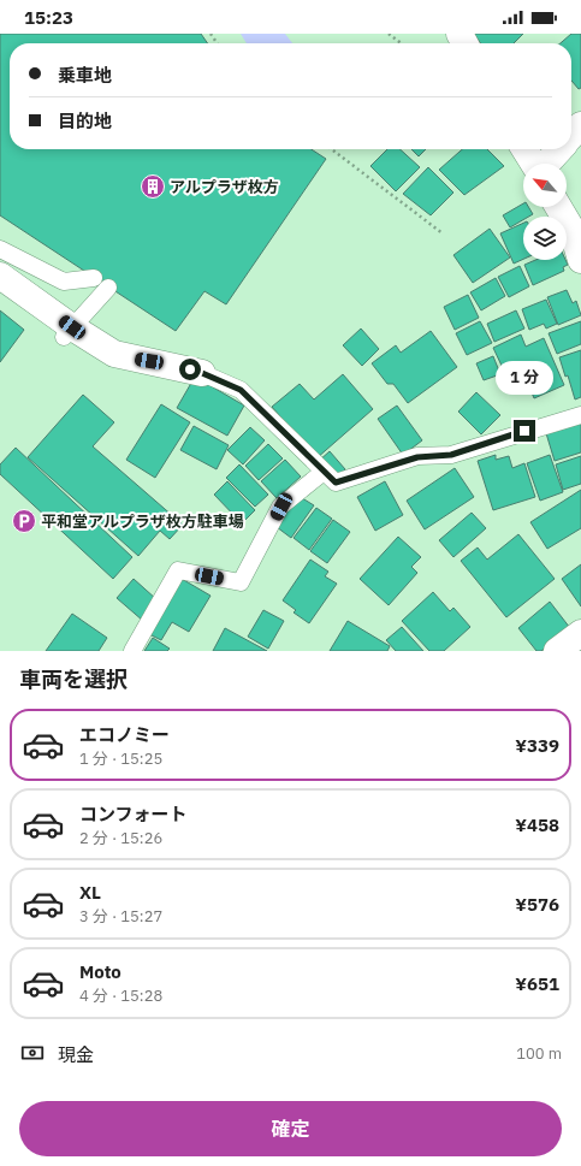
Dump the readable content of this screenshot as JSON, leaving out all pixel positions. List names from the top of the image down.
{
  "places": {
    "building": ["アルプラザ枚方"],
    "parking": ["平和堂アルプラザ枚方駐車場"]
  },
  "north": "top left",
  "page": {
    "status": "15:23",
    "banner": ["乗車地", "目的地"],
    "bubble": "1 分",
    "heading": "車両を選択",
    "list": [
      {
        "name": "エコノミー",
        "note": "1 分 · 15:25",
        "value": "¥339"
      },
      {
        "name": "コンフォート",
        "note": "2 分 · 15:26",
        "value": "¥458"
      },
      {
        "name": "XL",
        "note": "3 分 · 15:27",
        "value": "¥576"
      },
      {
        "name": "Moto",
        "note": "4 分 · 15:28",
        "value": "¥651"
      }
    ],
    "pay": ["現金", "100 m"],
    "buttons": "確定"
  }
}
